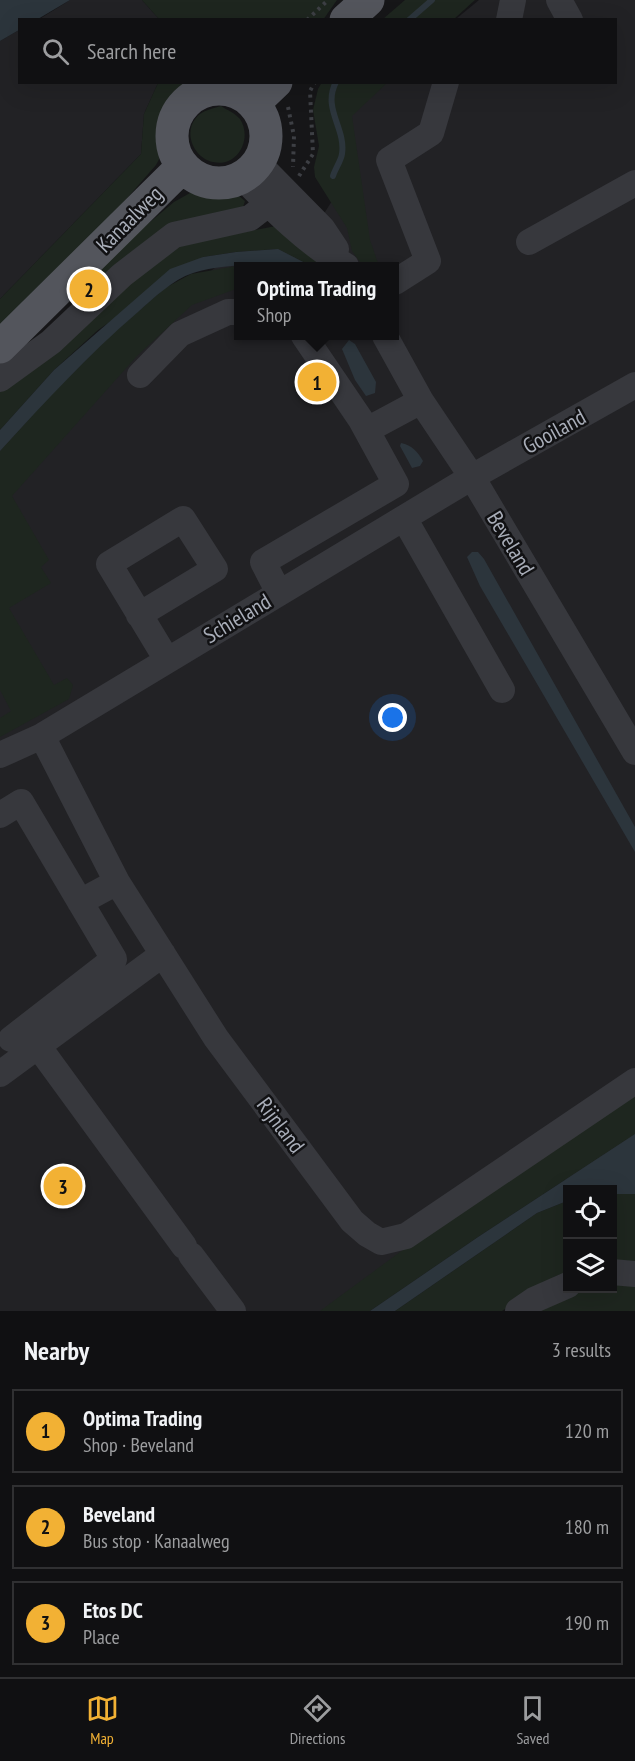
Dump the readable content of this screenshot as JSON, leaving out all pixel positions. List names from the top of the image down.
{
  "streets": {
    "main road": ["Kanaalweg"],
    "street": [
      "Gooiland",
      "Beveland",
      "Schieland",
      "Rijnland"
    ]
  },
  "crossings": [
    ["Gooiland", "Beveland"],
    ["Gooiland", "Schieland"],
    ["Beveland", "Schieland"],
    ["Schieland", "Rijnland"]
  ],
  "page": {
    "search": "Search here",
    "popup": ["Optima Trading", "Shop"],
    "pins": ["2", "1", "3"],
    "heading": ["Nearby", "3 results"],
    "list": [
      {
        "mark": "1",
        "name": "Optima Trading",
        "note": "Shop · Beveland",
        "value": "120 m"
      },
      {
        "mark": "2",
        "name": "Beveland",
        "note": "Bus stop · Kanaalweg",
        "value": "180 m"
      },
      {
        "mark": "3",
        "name": "Etos DC",
        "note": "Place",
        "value": "190 m"
      }
    ],
    "nav": ["Map", "Directions", "Saved"]
  }
}
